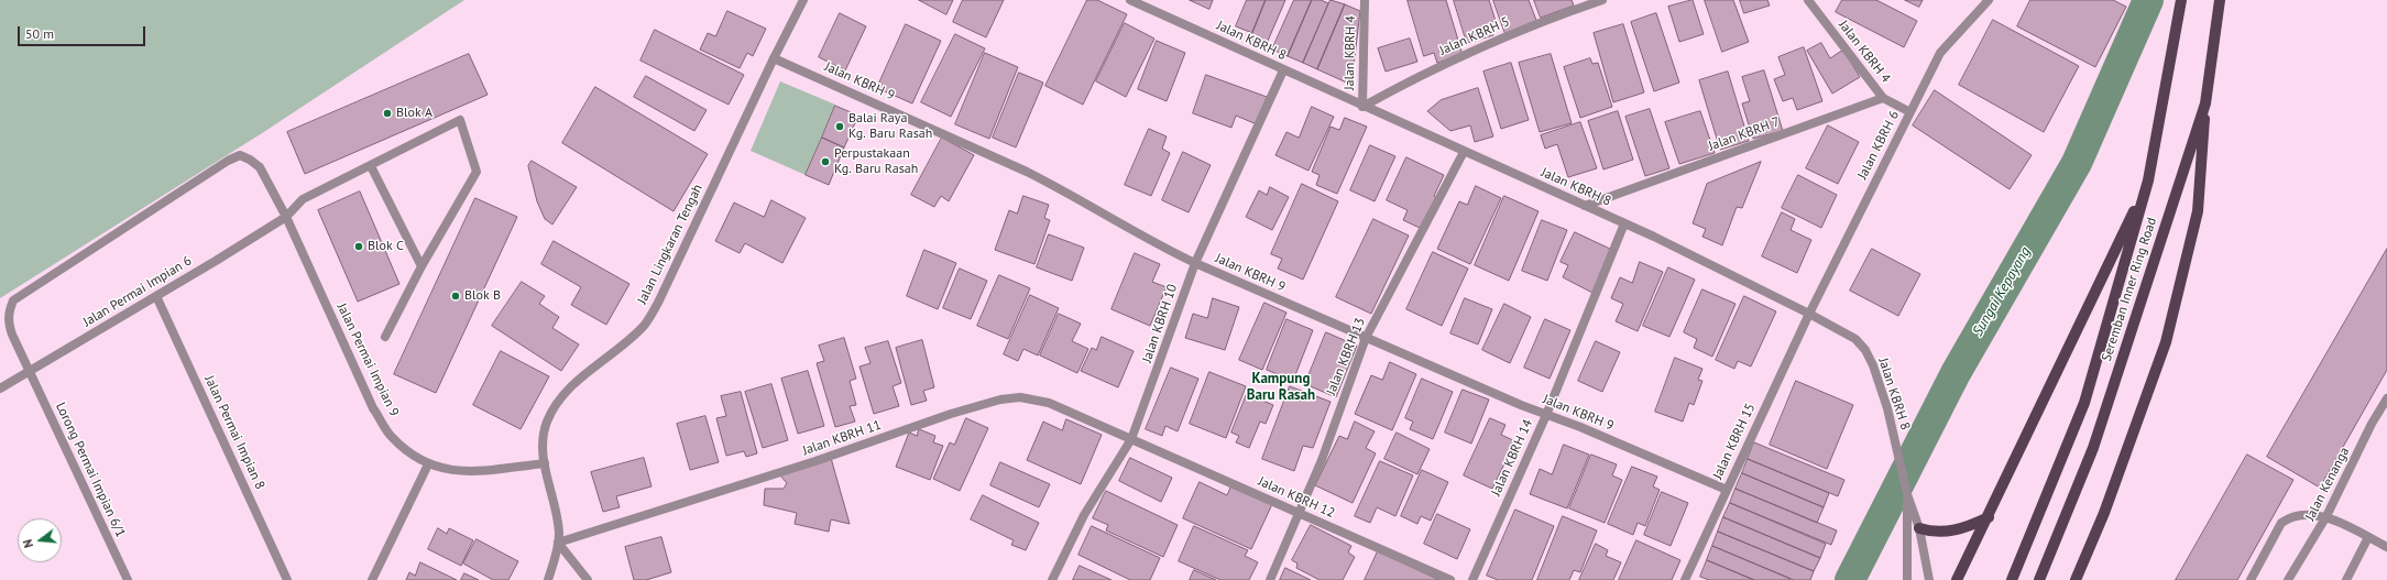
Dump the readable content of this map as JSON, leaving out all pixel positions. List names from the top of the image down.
{
  "streets": {
    "main road": ["Seremban Inner Ring Road"],
    "street": [
      "Jalan KBRH 5",
      "Jalan KBRH 8",
      "Jalan KBRH 4",
      "Jalan KBRH 9",
      "Jalan KBRH 7",
      "Jalan KBRH 6",
      "Jalan Lingkaran Tengah",
      "Jalan Permai Impian 6",
      "Jalan KBRH 10",
      "Jalan KBRH 13",
      "Jalan Permai Impian 9",
      "Jalan Permai Impian 8",
      "Jalan KBRH 11",
      "Jalan KBRH 15",
      "Jalan KBRH 14",
      "Lorong Permai Impian 6/1",
      "Jalan Kenanga",
      "Jalan KBRH 12"
    ]
  },
  "crossings": [
    ["Jalan KBRH 5", "Jalan KBRH 8"],
    ["Jalan KBRH 5", "Jalan KBRH 4"],
    ["Jalan KBRH 8", "Jalan KBRH 4"],
    ["Jalan KBRH 8", "Jalan KBRH 7"],
    ["Jalan KBRH 8", "Jalan KBRH 6"],
    ["Jalan KBRH 8", "Jalan KBRH 10"],
    ["Jalan KBRH 8", "Jalan KBRH 13"],
    ["Jalan KBRH 8", "Jalan KBRH 15"],
    ["Jalan KBRH 8", "Jalan KBRH 14"],
    ["Jalan KBRH 4", "Jalan KBRH 7"],
    ["Jalan KBRH 9", "Jalan Lingkaran Tengah"],
    ["Jalan KBRH 9", "Jalan KBRH 10"],
    ["Jalan KBRH 9", "Jalan KBRH 13"],
    ["Jalan KBRH 9", "Jalan KBRH 15"],
    ["Jalan KBRH 9", "Jalan KBRH 14"],
    ["Jalan KBRH 6", "Jalan KBRH 15"],
    ["Jalan Lingkaran Tengah", "Jalan Permai Impian 9"],
    ["Jalan Lingkaran Tengah", "Jalan KBRH 11"],
    ["Jalan Permai Impian 6", "Jalan Permai Impian 9"],
    ["Jalan Permai Impian 6", "Jalan Permai Impian 8"],
    ["Jalan Permai Impian 6", "Lorong Permai Impian 6/1"],
    ["Jalan KBRH 10", "Jalan KBRH 11"],
    ["Jalan KBRH 10", "Jalan KBRH 12"],
    ["Jalan KBRH 13", "Jalan KBRH 12"],
    ["Jalan Permai Impian 9", "Lorong Permai Impian 6/1"],
    ["Jalan KBRH 11", "Jalan KBRH 12"]
  ],
  "districts": ["Kampung Baru Rasah"],
  "water": ["Sungai Kepayang"],
  "places": [
    "Blok A",
    "Balai Raya Kg. Baru Rasah",
    "Perpustakaan Kg. Baru Rasah",
    "Blok C",
    "Blok B"
  ],
  "scale_bar": "50 m",
  "north": "left"
}
